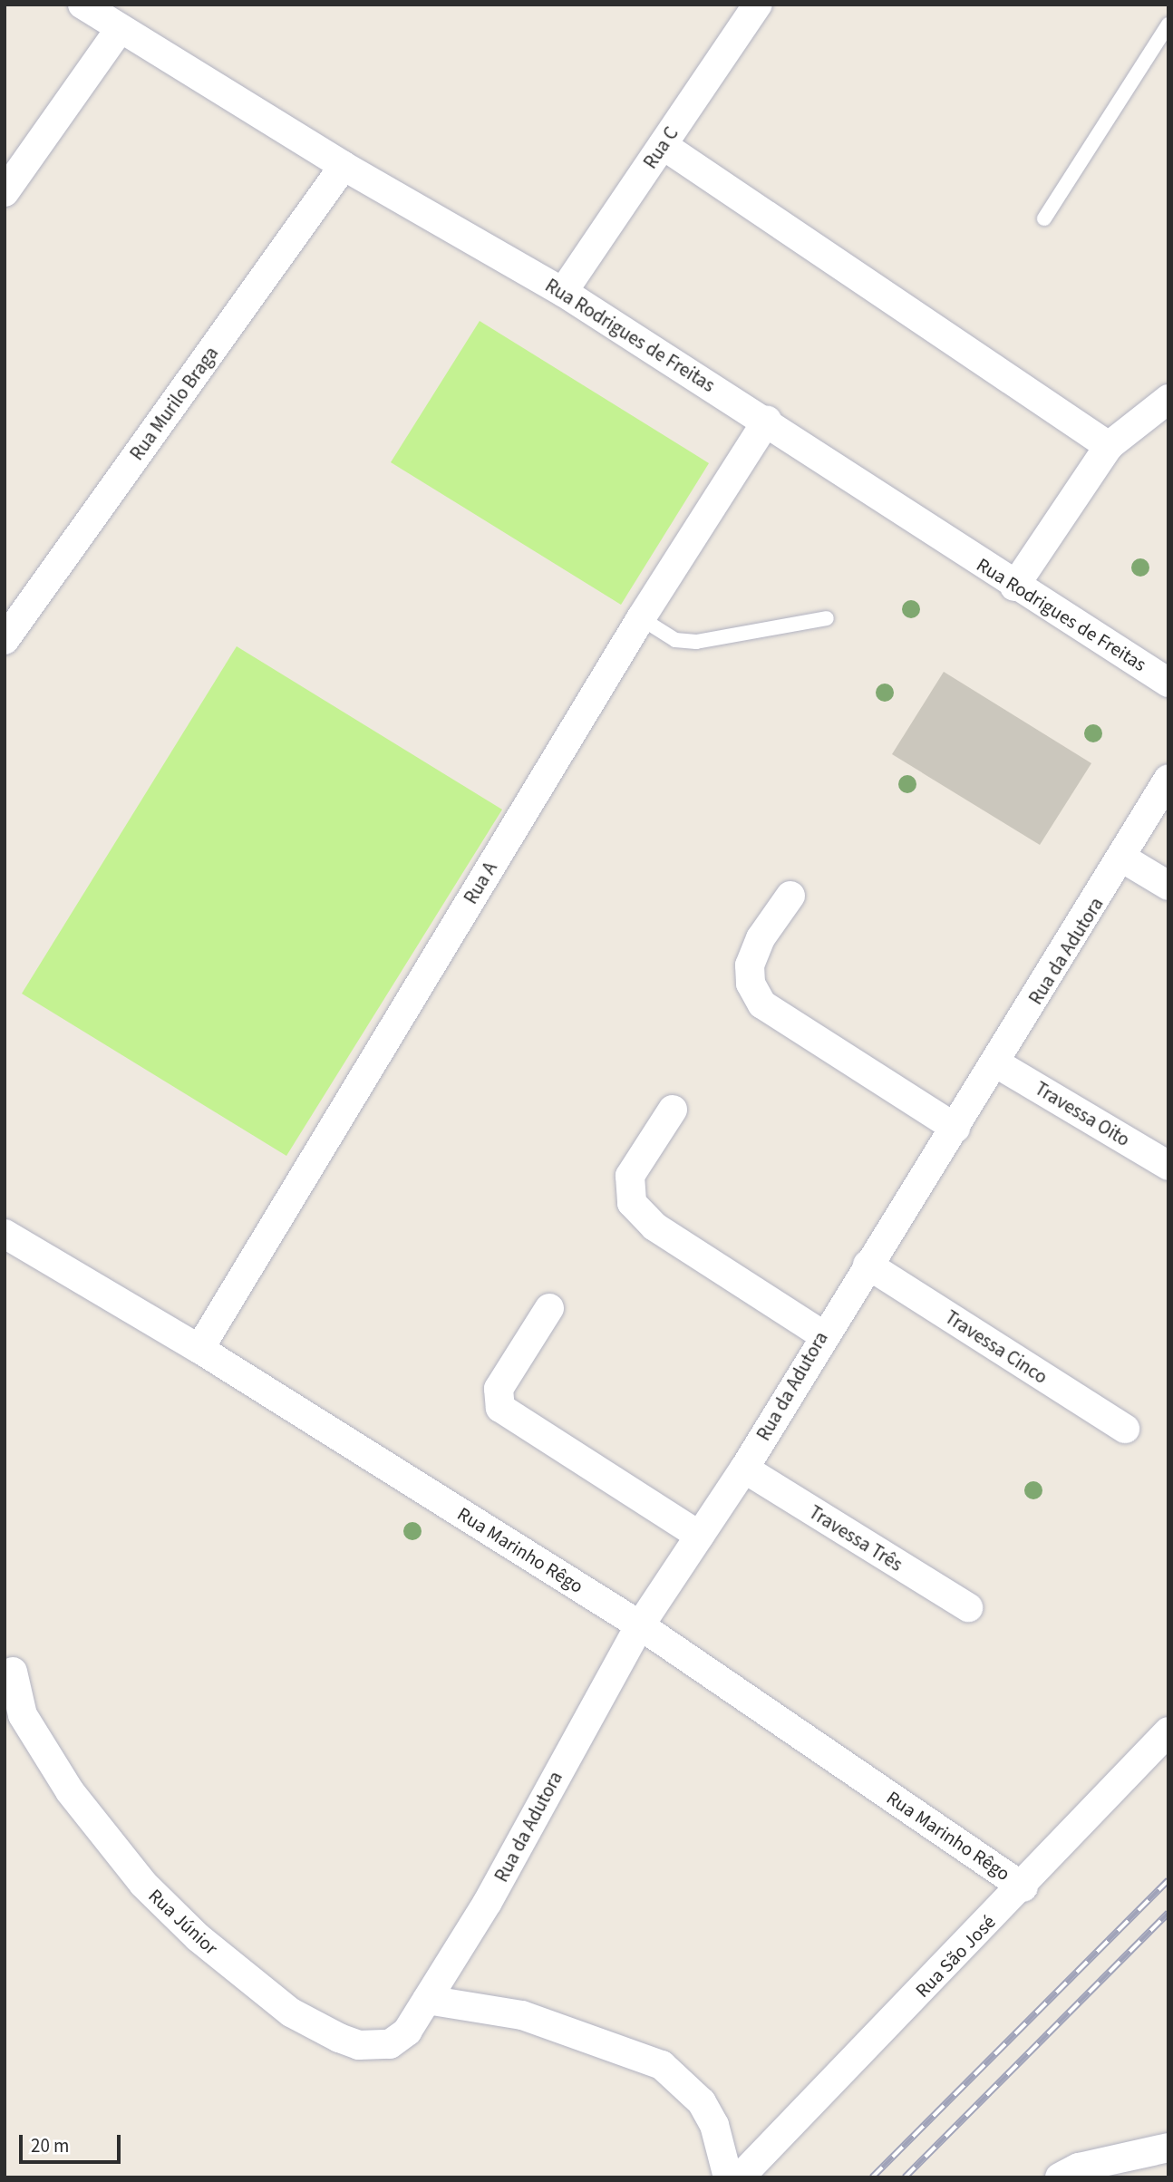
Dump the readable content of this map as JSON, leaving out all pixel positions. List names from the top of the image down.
{
  "streets": {
    "street": [
      "Rua C",
      "Rua Rodrigues de Freitas",
      "Rua Murilo Braga",
      "Rua A",
      "Rua da Adutora",
      "Travessa Oito",
      "Travessa Cinco",
      "Travessa Três",
      "Rua Marinho Rêgo",
      "Rua Júnior",
      "Rua São José"
    ]
  },
  "crossings": [
    ["Rua C", "Rua Rodrigues de Freitas"],
    ["Rua Rodrigues de Freitas", "Rua Murilo Braga"],
    ["Rua Rodrigues de Freitas", "Rua A"],
    ["Rua A", "Rua Marinho Rêgo"],
    ["Rua da Adutora", "Travessa Oito"],
    ["Rua da Adutora", "Travessa Cinco"],
    ["Rua da Adutora", "Travessa Três"],
    ["Rua da Adutora", "Rua Marinho Rêgo"],
    ["Rua da Adutora", "Rua Júnior"],
    ["Rua Marinho Rêgo", "Rua São José"]
  ],
  "scale_bar": "20 m"
}
